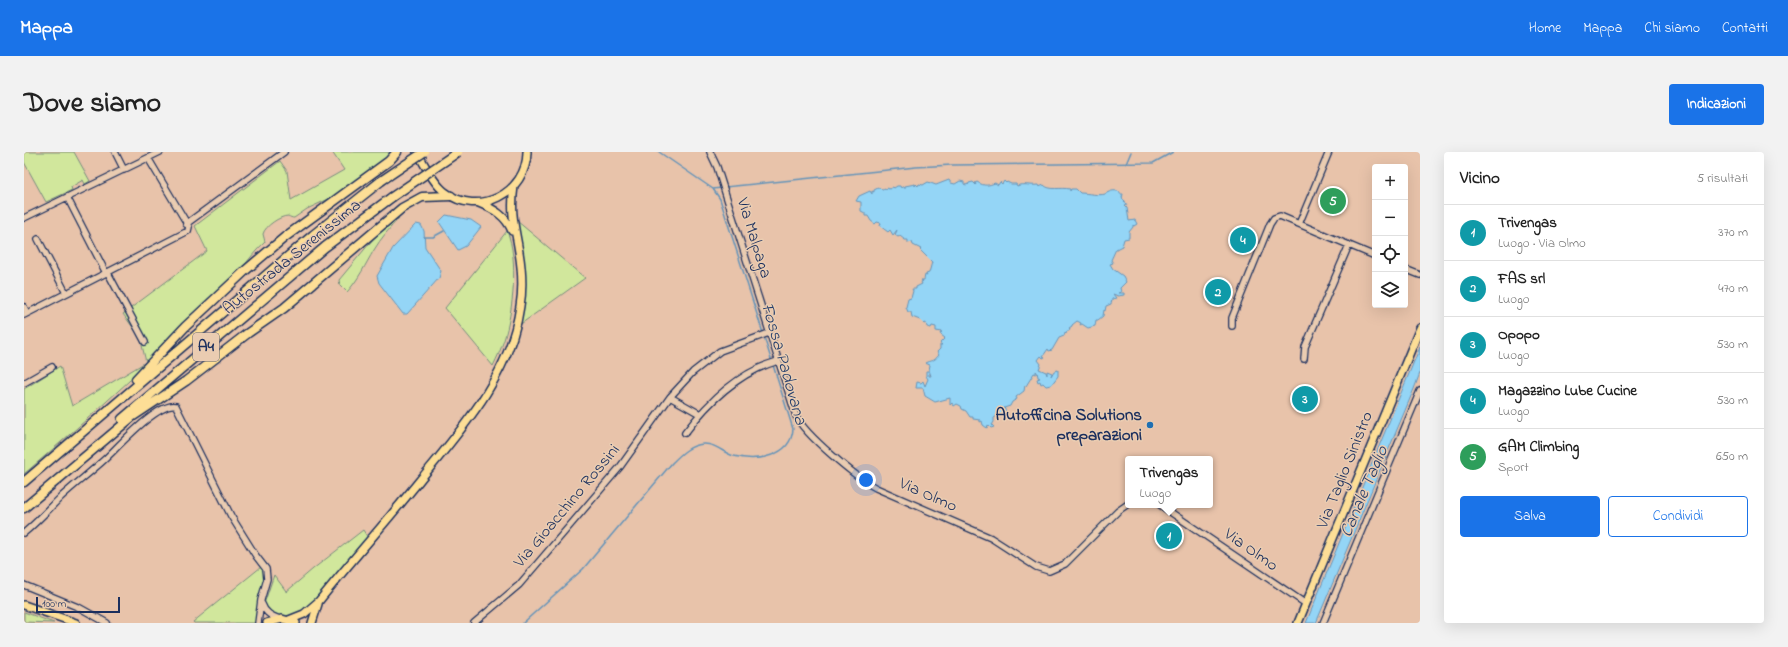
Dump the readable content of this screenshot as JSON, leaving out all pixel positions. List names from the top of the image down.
{
  "streets": {
    "highway": ["Autostrada Serenissima", "A4"],
    "main road": ["Via Taglio Sinistro"],
    "street": ["Via Malpaga", "Via Olmo", "Via Gioacchino Rossini"]
  },
  "crossings": [
    ["Via Malpaga", "Via Olmo"],
    ["Via Malpaga", "Via Gioacchino Rossini"],
    ["Via Taglio Sinistro", "Via Olmo"],
    ["Via Olmo", "Via Gioacchino Rossini"]
  ],
  "water": ["Fossa Padovana", "Canale Taglio"],
  "places": ["Autofficina Solutions preparazioni"],
  "scale_bar": "100 m",
  "page": {
    "header": "Mappa",
    "nav": [
      "Home",
      "Mappa",
      "Chi siamo",
      "Contatti"
    ],
    "title": "Dove siamo",
    "buttons": [
      "Indicazioni",
      ["Salva", "Condividi"]
    ],
    "heading": ["Vicino", "5 risultati"],
    "map_buttons": ["+", "−"],
    "pins": [
      "5",
      "4",
      "2",
      "3",
      "1"
    ],
    "list": [
      {
        "mark": "1",
        "name": "Trivengas",
        "note": "Luogo · Via Olmo",
        "value": "370 m"
      },
      {
        "mark": "2",
        "name": "FAS srl",
        "note": "Luogo",
        "value": "470 m"
      },
      {
        "mark": "3",
        "name": "Opopo",
        "note": "Luogo",
        "value": "530 m"
      },
      {
        "mark": "4",
        "name": "Magazzino Lube Cucine",
        "note": "Luogo",
        "value": "530 m"
      },
      {
        "mark": "5",
        "name": "GAM Climbing",
        "note": "Sport",
        "value": "650 m"
      }
    ],
    "popup": ["Trivengas", "Luogo"],
    "scale": "100 m"
  }
}
